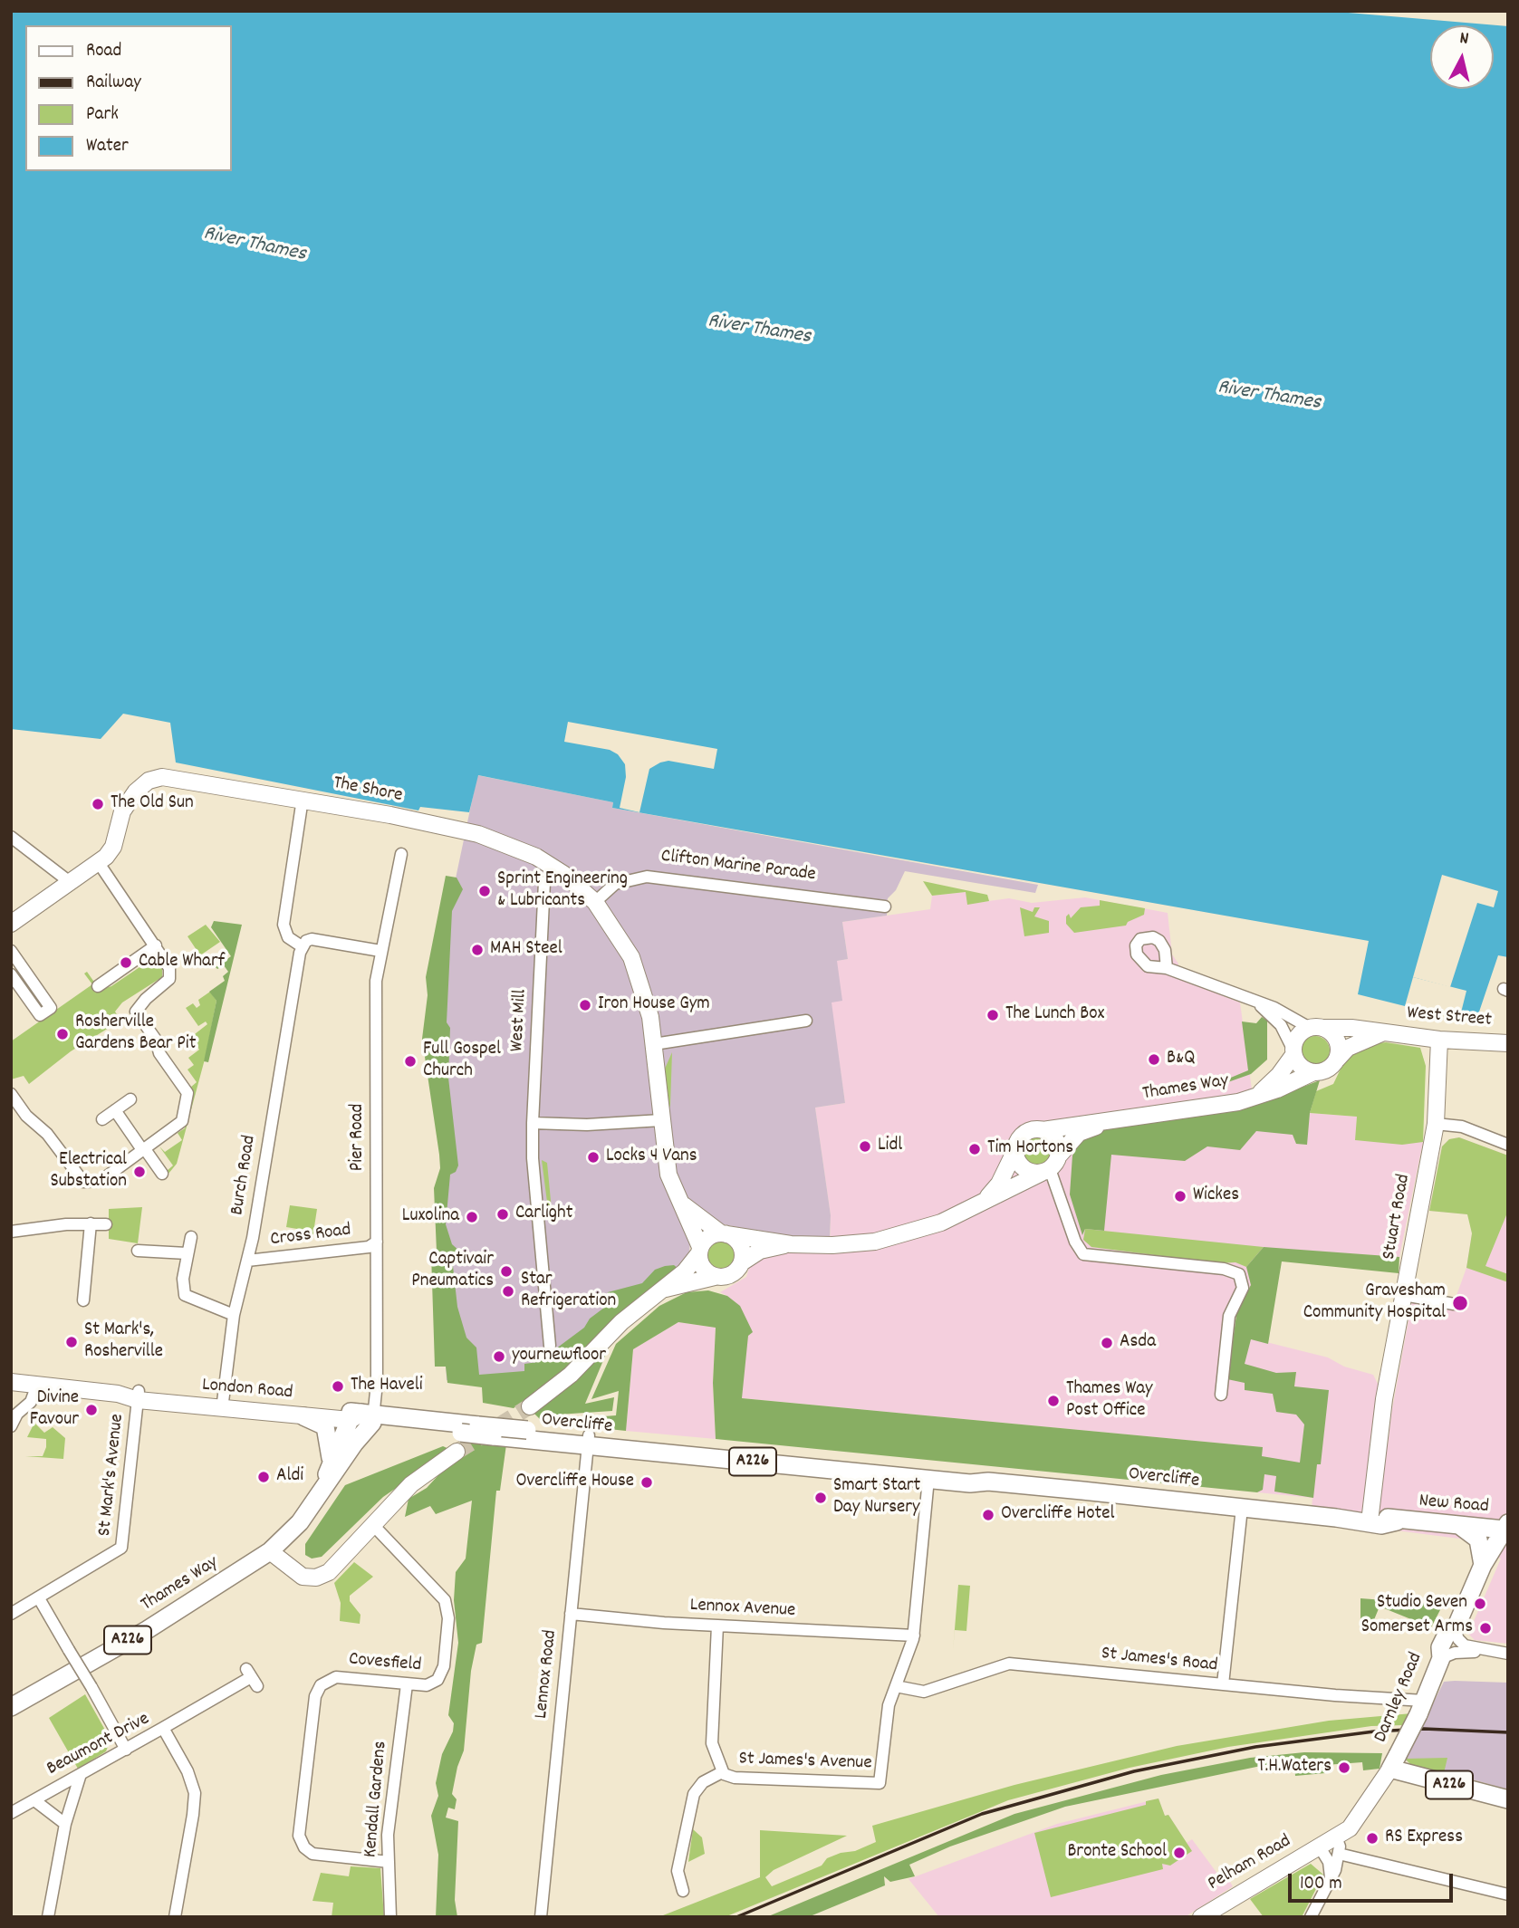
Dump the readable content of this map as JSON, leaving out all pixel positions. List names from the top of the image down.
{
  "streets": {
    "main road": [
      "Thames Way",
      "London Road",
      "Overcliffe",
      "A226",
      "New Road",
      "Darnley Road"
    ],
    "street": [
      "The Shore",
      "Clifton Marine Parade",
      "West Street",
      "West Mill",
      "Pier Road",
      "Burch Road",
      "Stuart Road",
      "Cross Road",
      "St Mark's Avenue",
      "Lennox Avenue",
      "St James's Road",
      "Covesfield",
      "Lennox Road",
      "Beaumont Drive",
      "St James's Avenue",
      "Kendall Gardens",
      "Pelham Road"
    ]
  },
  "crossings": [
    ["The Shore", "Clifton Marine Parade"],
    ["West Street", "Thames Way"],
    ["West Street", "Stuart Road"],
    ["Thames Way", "Pier Road"],
    ["Thames Way", "London Road"],
    ["Thames Way", "A226"],
    ["Pier Road", "Cross Road"],
    ["Pier Road", "London Road"],
    ["Burch Road", "Cross Road"],
    ["Burch Road", "London Road"],
    ["Stuart Road", "New Road"],
    ["London Road", "Overcliffe"],
    ["London Road", "A226"],
    ["London Road", "St Mark's Avenue"],
    ["Overcliffe", "New Road"],
    ["Overcliffe", "Lennox Road"],
    ["Overcliffe", "St James's Avenue"],
    ["A226", "Darnley Road"],
    ["New Road", "Darnley Road"],
    ["Lennox Avenue", "Lennox Road"],
    ["Lennox Avenue", "St James's Avenue"],
    ["St James's Road", "Darnley Road"],
    ["St James's Road", "St James's Avenue"],
    ["Covesfield", "Kendall Gardens"],
    ["Darnley Road", "Pelham Road"]
  ],
  "water": ["River Thames"],
  "places": [
    "The Old Sun",
    "Sprint Engineering & Lubricants",
    "MAH Steel",
    "Cable Wharf",
    "Iron House Gym",
    "The Lunch Box",
    "Rosherville Gardens Bear Pit",
    "B&Q",
    "Full Gospel Church",
    "Lidl",
    "Tim Hortons",
    "Locks 4 Vans",
    "Electrical Substation",
    "Wickes",
    "Carlight",
    "Luxolina",
    "Captivair Pneumatics",
    "Star Refrigeration",
    "Gravesham Community Hospital",
    "St Mark's, Rosherville",
    "Asda",
    "yournewfloor",
    "The Haveli",
    "Thames Way Post Office",
    "Divine Favour",
    "Aldi",
    "Overcliffe House",
    "Smart Start Day Nursery",
    "Overcliffe Hotel",
    "Studio Seven",
    "Somerset Arms",
    "T.H.Waters",
    "RS Express",
    "Bronte School"
  ],
  "legend": [
    "Road",
    "Railway",
    "Park",
    "Water"
  ],
  "scale_bar": "100 m",
  "north": "top"
}
